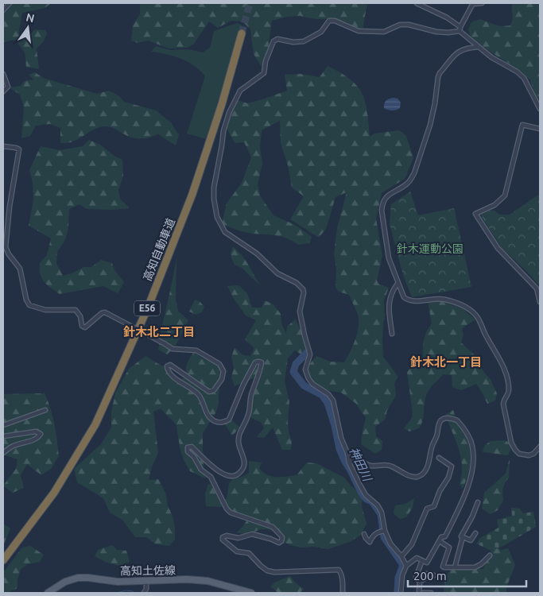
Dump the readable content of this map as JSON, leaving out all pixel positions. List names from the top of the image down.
{
  "streets": {
    "highway": ["高知自動車道", "E56"],
    "main road": ["高知土佐線"]
  },
  "districts": ["針木北二丁目", "針木北一丁目"],
  "water": ["神田川"],
  "parks": ["針木運動公園"],
  "scale_bar": "200 m",
  "north": "top"
}
